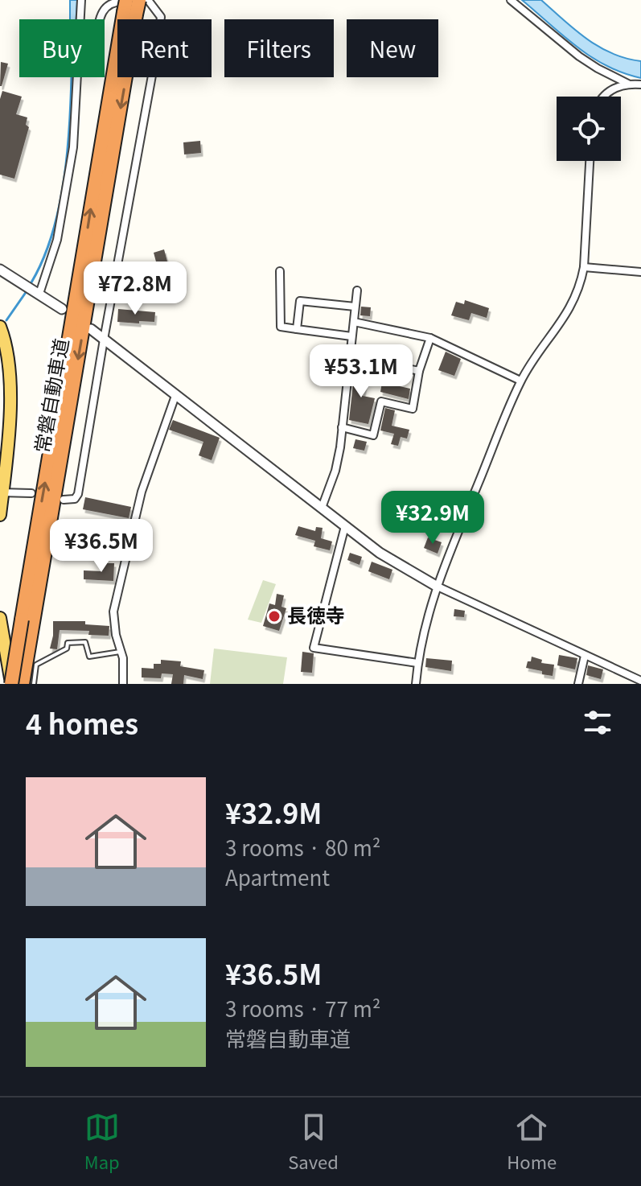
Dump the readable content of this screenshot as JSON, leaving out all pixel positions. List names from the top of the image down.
{
  "streets": {
    "highway": ["常磐自動車道"]
  },
  "places": ["長徳寺"],
  "page": {
    "chip": [
      "Buy",
      "Rent",
      "Filters",
      "New"
    ],
    "price": [
      "¥72.8M",
      "¥53.1M",
      "¥32.9M",
      "¥36.5M"
    ],
    "heading": "4 homes",
    "list": [
      {
        "name": "¥32.9M",
        "note": "3 rooms · 80 m² · Apartment"
      },
      {
        "name": "¥36.5M",
        "note": "3 rooms · 77 m² · 常磐自動車道"
      }
    ],
    "tabs": ["Map", "Saved", "Home"]
  }
}
